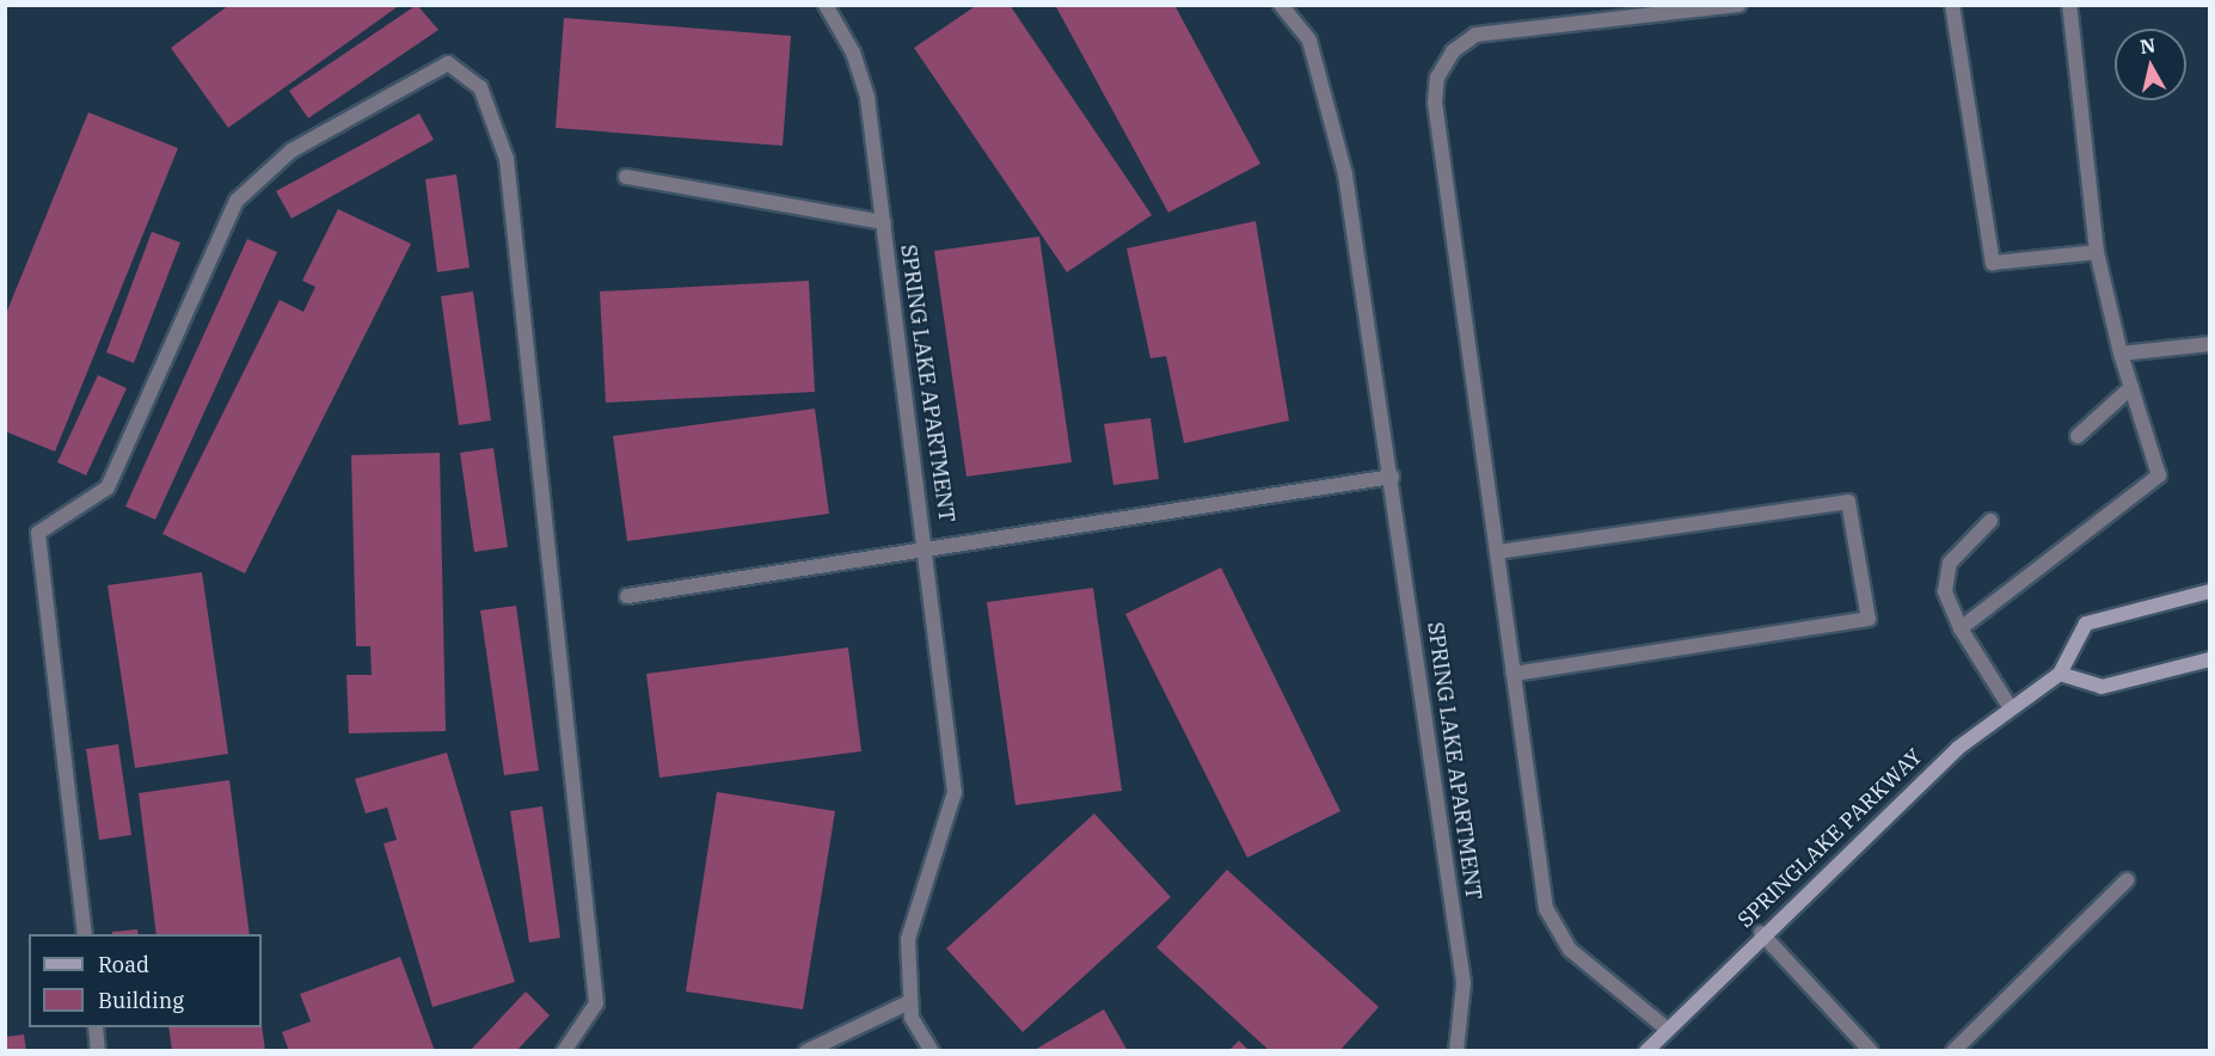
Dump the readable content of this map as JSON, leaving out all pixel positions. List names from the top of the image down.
{
  "streets": {
    "street": ["SPRING LAKE APARTMENT", "SPRINGLAKE PARKWAY"]
  },
  "legend": ["Road", "Building"],
  "north": "top"
}
